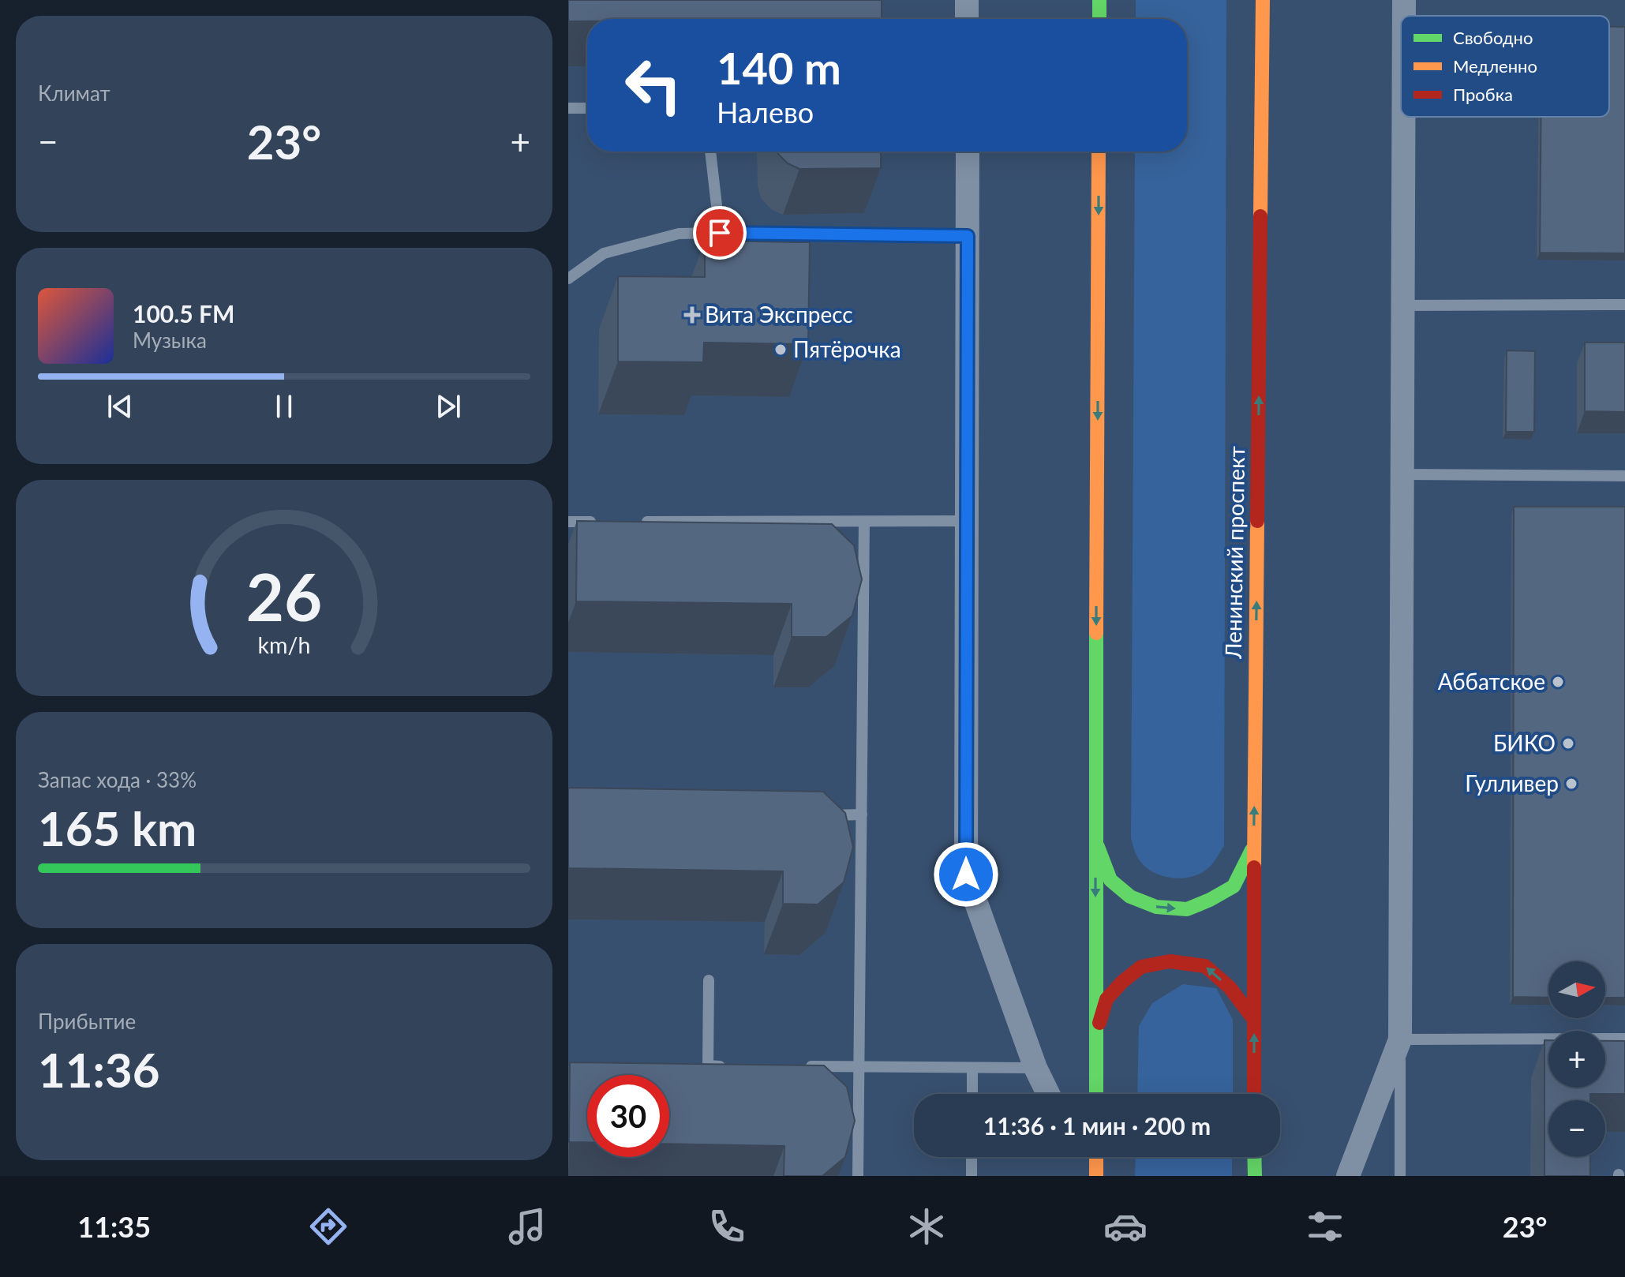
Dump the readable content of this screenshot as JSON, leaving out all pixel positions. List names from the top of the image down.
{
  "streets": {
    "main road": ["Ленинский проспект"]
  },
  "one_way": ["Ленинский проспект"],
  "places": {
    "health": ["Вита Экспресс"],
    "other": [
      "Пятёрочка",
      "Аббатское",
      "БИКО",
      "Гулливер"
    ]
  },
  "legend": ["Свободно", "Медленно", "Пробка"],
  "north": "right",
  "page": {
    "tile": [
      "Климат",
      ["Запас хода · 33%", "165 km"],
      ["Прибытие", "11:36"]
    ],
    "turn": ["140 m", "Налево"],
    "heat": ["−", "23°", "+"],
    "song": ["100.5 FM", "Музыка"],
    "map_buttons": ["+", "−"],
    "limit": "30",
    "trip": "11:36 · 1 мин · 200 m",
    "tabs": ["11:35", "23°"],
    "gauge": ["26", "km/h"]
  }
}
